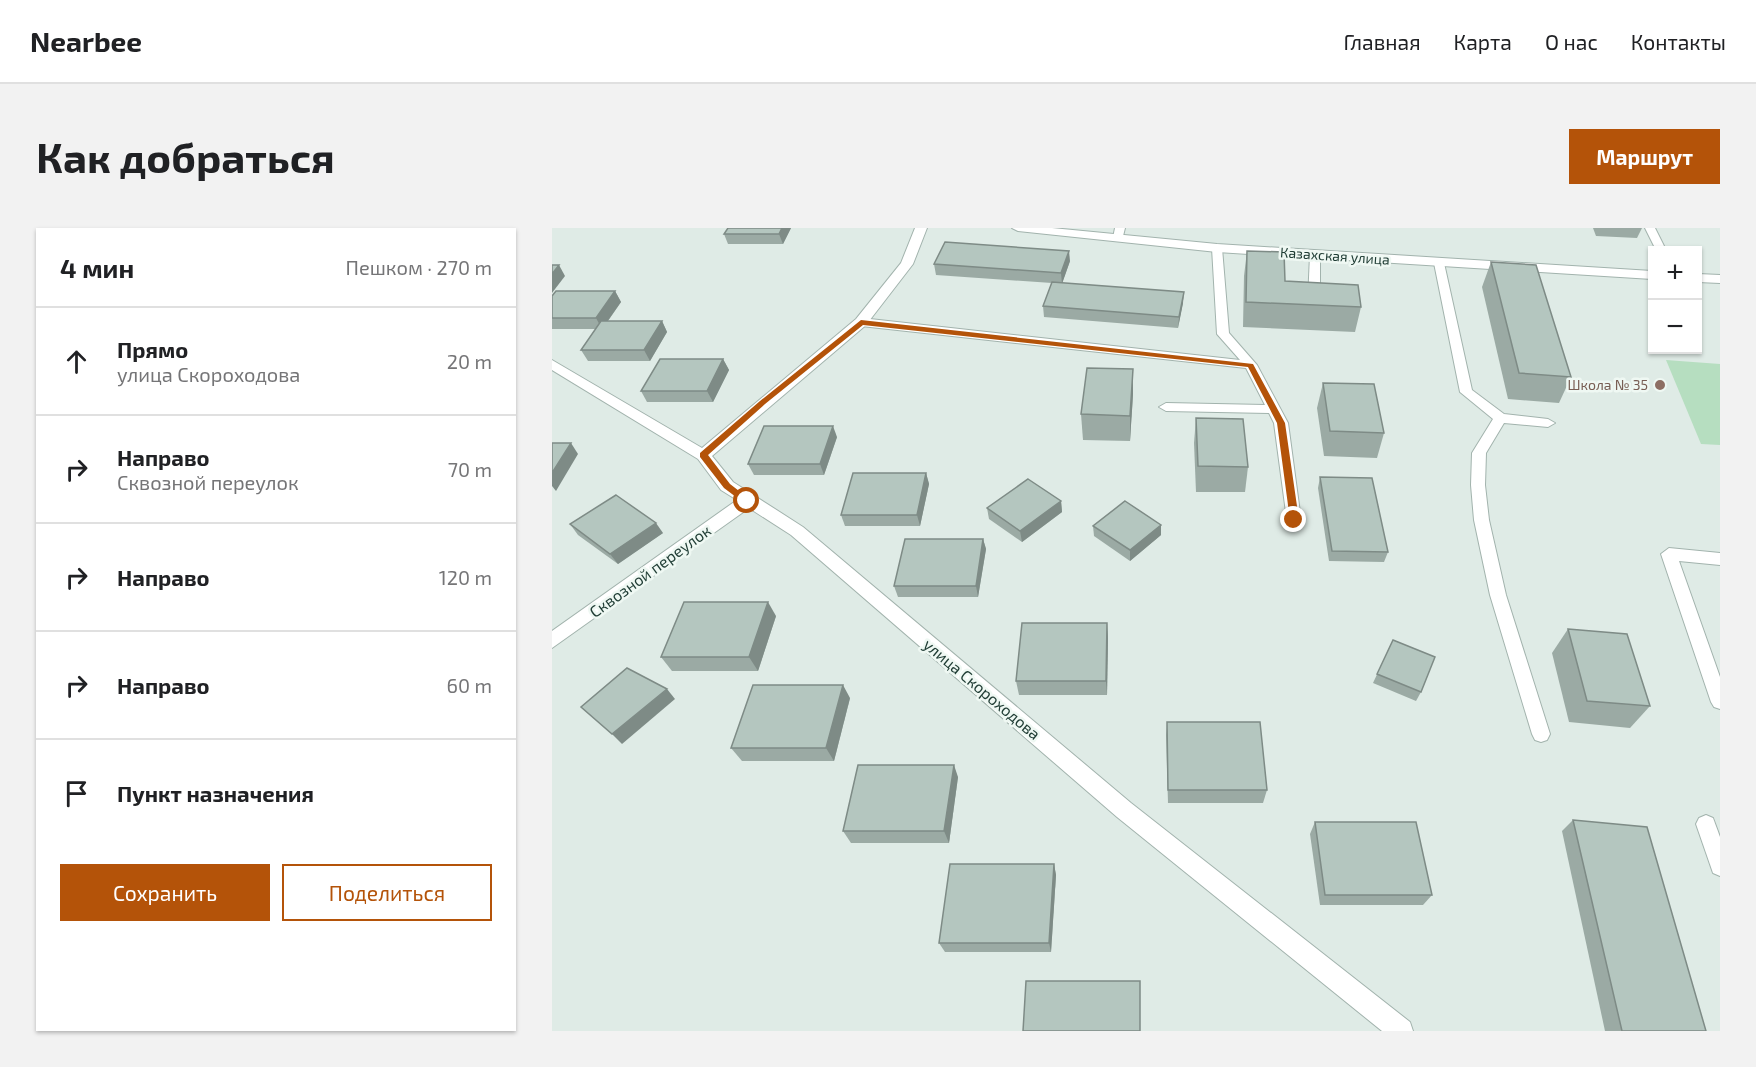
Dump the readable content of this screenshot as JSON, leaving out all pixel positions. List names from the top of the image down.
{
  "streets": {
    "street": ["Казахская улица", "Сквозной переулок", "улица Скороходова"]
  },
  "crossings": [
    ["Сквозной переулок", "улица Скороходова"]
  ],
  "places": ["Школа № 35"],
  "page": {
    "header": "Nearbee",
    "nav": [
      "Главная",
      "Карта",
      "О нас",
      "Контакты"
    ],
    "buttons": [
      "Маршрут",
      ["Сохранить", "Поделиться"]
    ],
    "title": "Как добраться",
    "heading": ["4 мин", "Пешком · 270 m"],
    "map_buttons": ["+", "−"],
    "list": [
      ["Прямо", "улица Скороходова", "20 m"],
      ["Направо", "Сквозной переулок", "70 m"],
      ["Направо", "120 m"],
      ["Направо", "60 m"],
      "Пункт назначения"
    ]
  }
}
